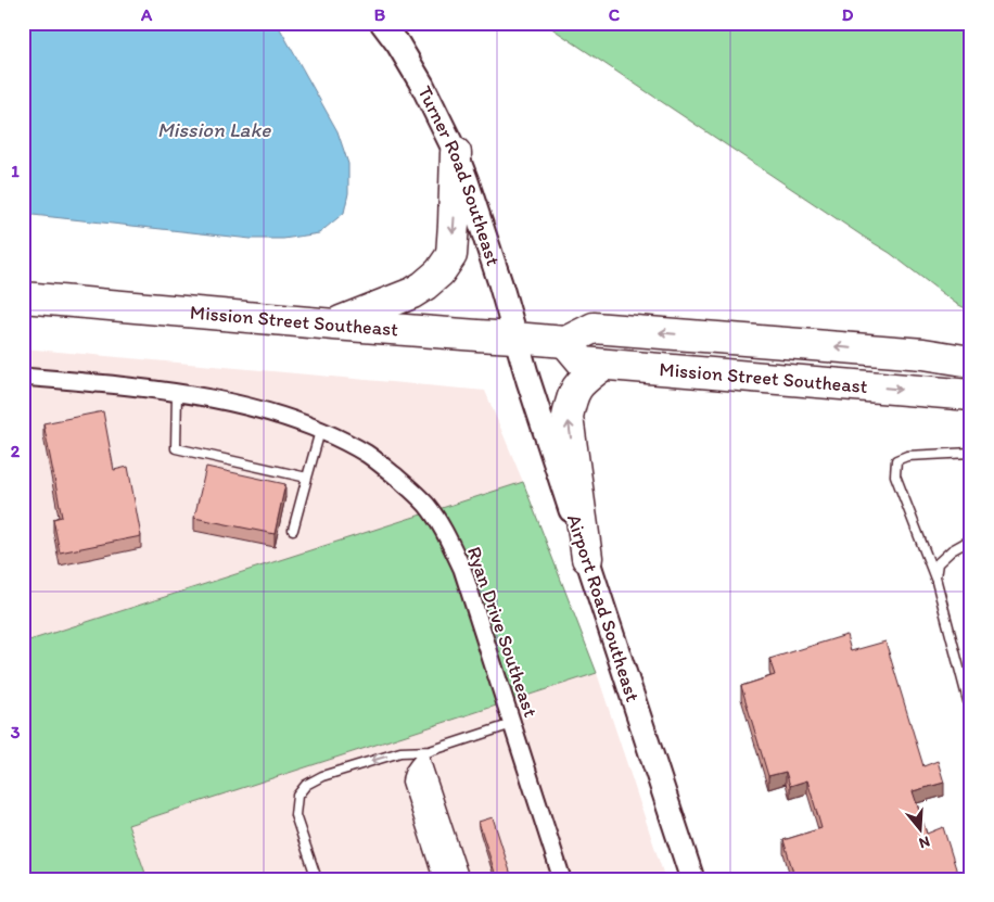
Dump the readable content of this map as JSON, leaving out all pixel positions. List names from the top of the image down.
{
  "streets": {
    "highway": ["Mission Street Southeast"],
    "main road": ["Turner Road Southeast", "Airport Road Southeast"],
    "street": ["Ryan Drive Southeast"]
  },
  "crossings": [
    ["Turner Road Southeast", "Mission Street Southeast"],
    ["Turner Road Southeast", "Airport Road Southeast"],
    ["Mission Street Southeast", "Airport Road Southeast"]
  ],
  "water": ["Mission Lake"],
  "north": "bottom",
  "grid": {
    "columns": [
      "A",
      "B",
      "C",
      "D"
    ],
    "rows": ["1", "2", "3"]
  }
}
